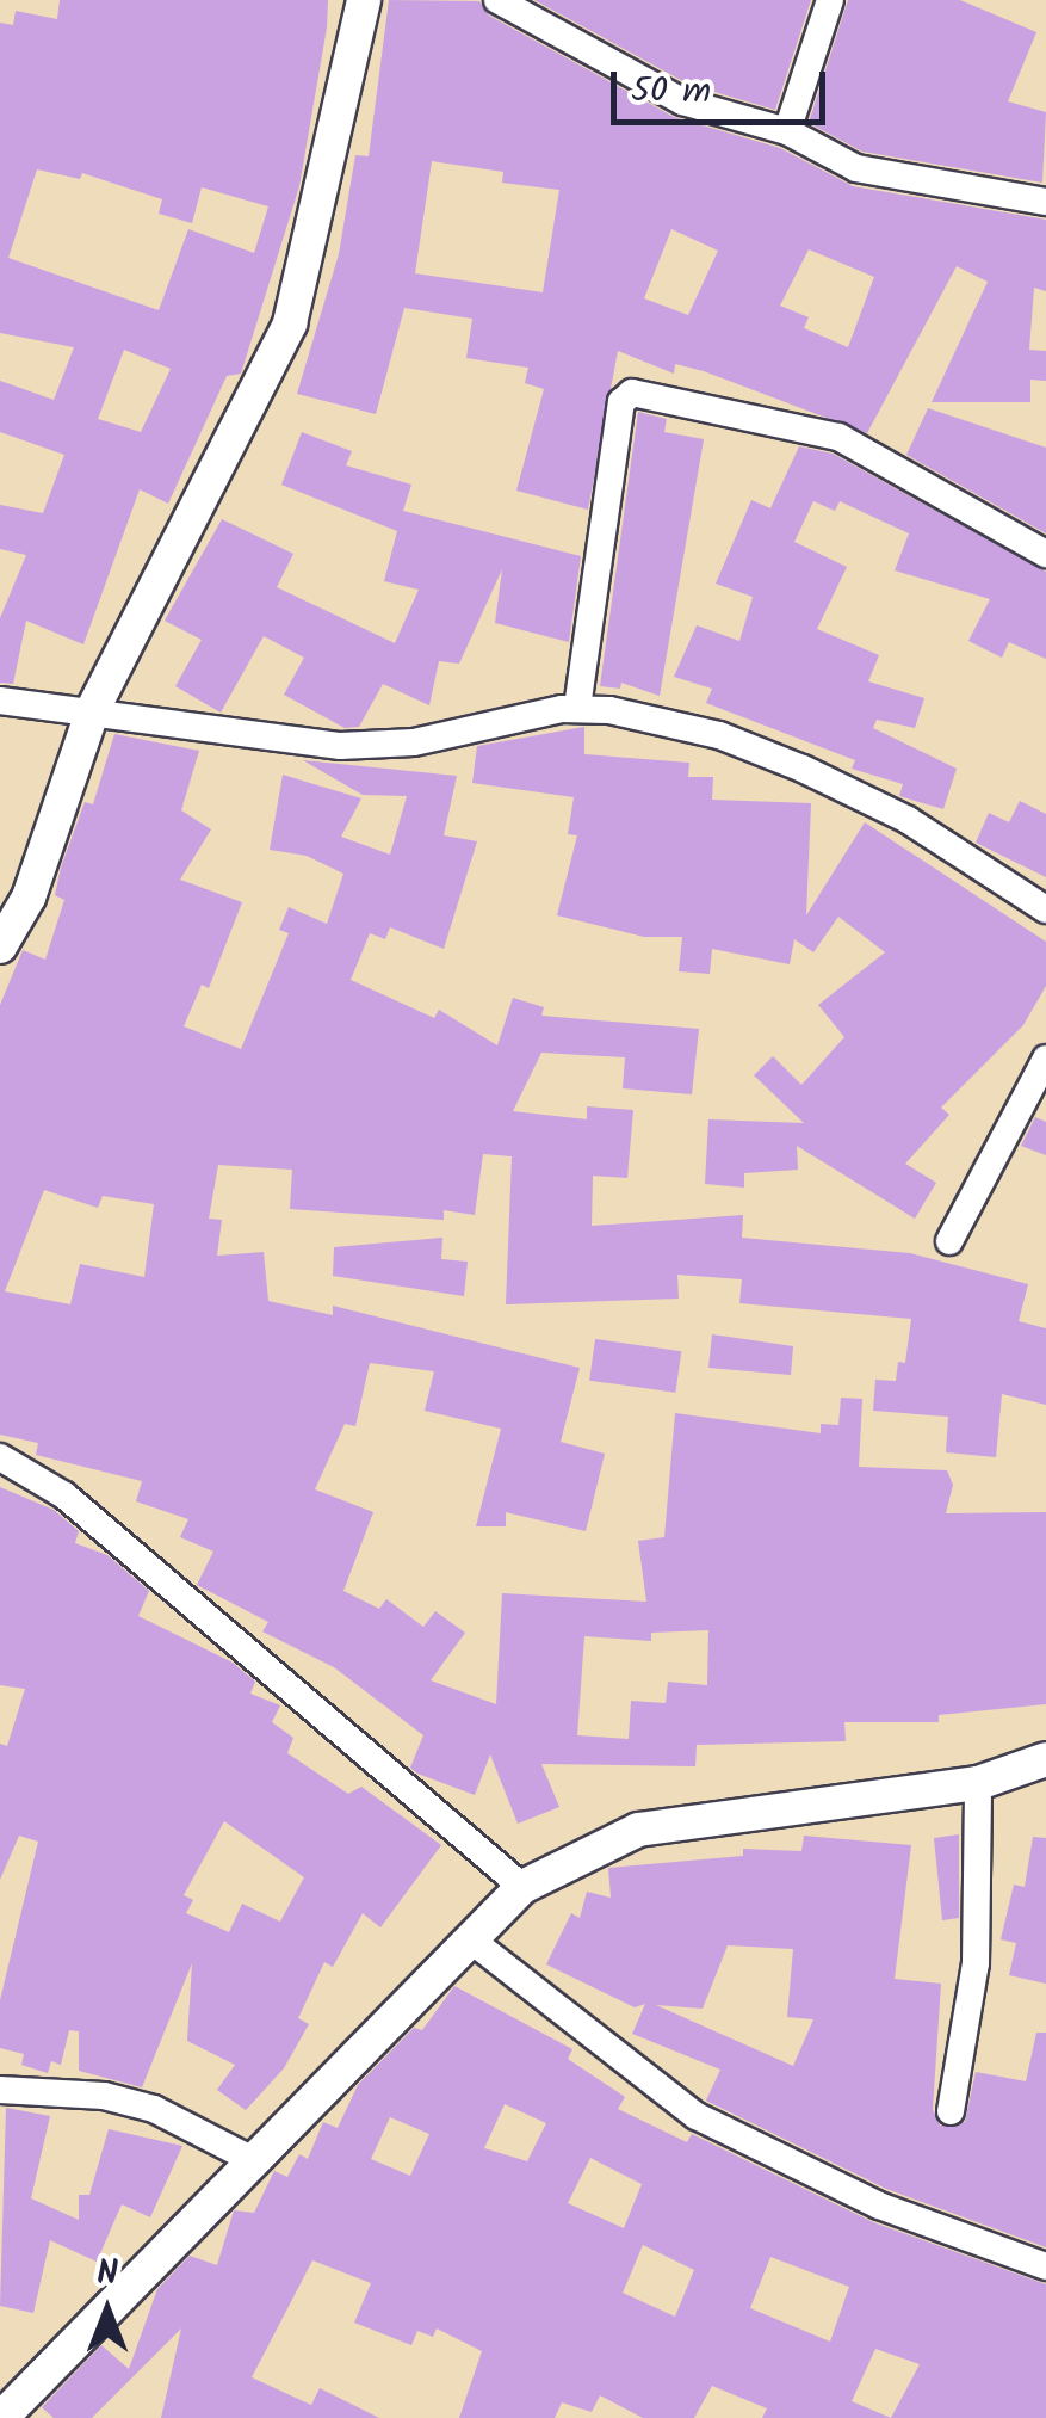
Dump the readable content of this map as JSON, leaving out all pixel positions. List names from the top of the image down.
{
  "scale_bar": "50 m",
  "north": "top"
}
